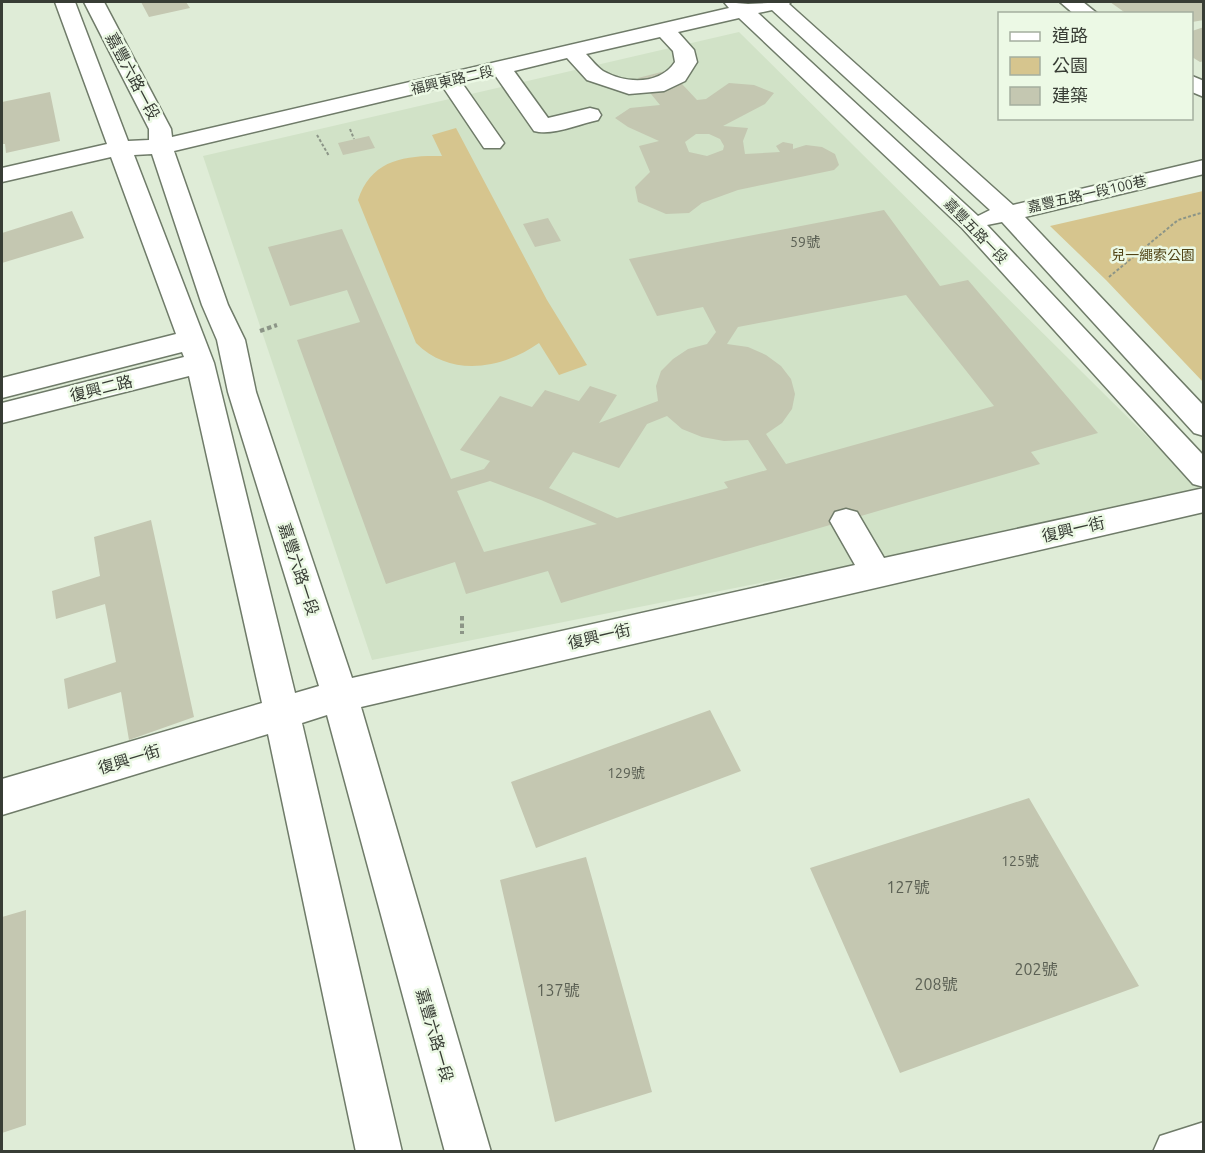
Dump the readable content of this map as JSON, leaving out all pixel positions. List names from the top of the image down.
{
  "streets": {
    "street": [
      "嘉豐六路一段",
      "福興東路二段",
      "嘉豐五路一段100巷",
      "嘉豐五路一段",
      "復興二路",
      "復興一街"
    ]
  },
  "crossings": [
    ["嘉豐六路一段", "福興東路二段"],
    ["嘉豐六路一段", "復興二路"],
    ["嘉豐六路一段", "復興一街"],
    ["福興東路二段", "嘉豐五路一段"],
    ["嘉豐五路一段100巷", "嘉豐五路一段"]
  ],
  "parks": ["兒一繩索公園"],
  "house_numbers": [
    "59號",
    "129號",
    "125號",
    "127號",
    "202號",
    "208號",
    "137號"
  ],
  "legend": ["道路", "公園", "建築"]
}
